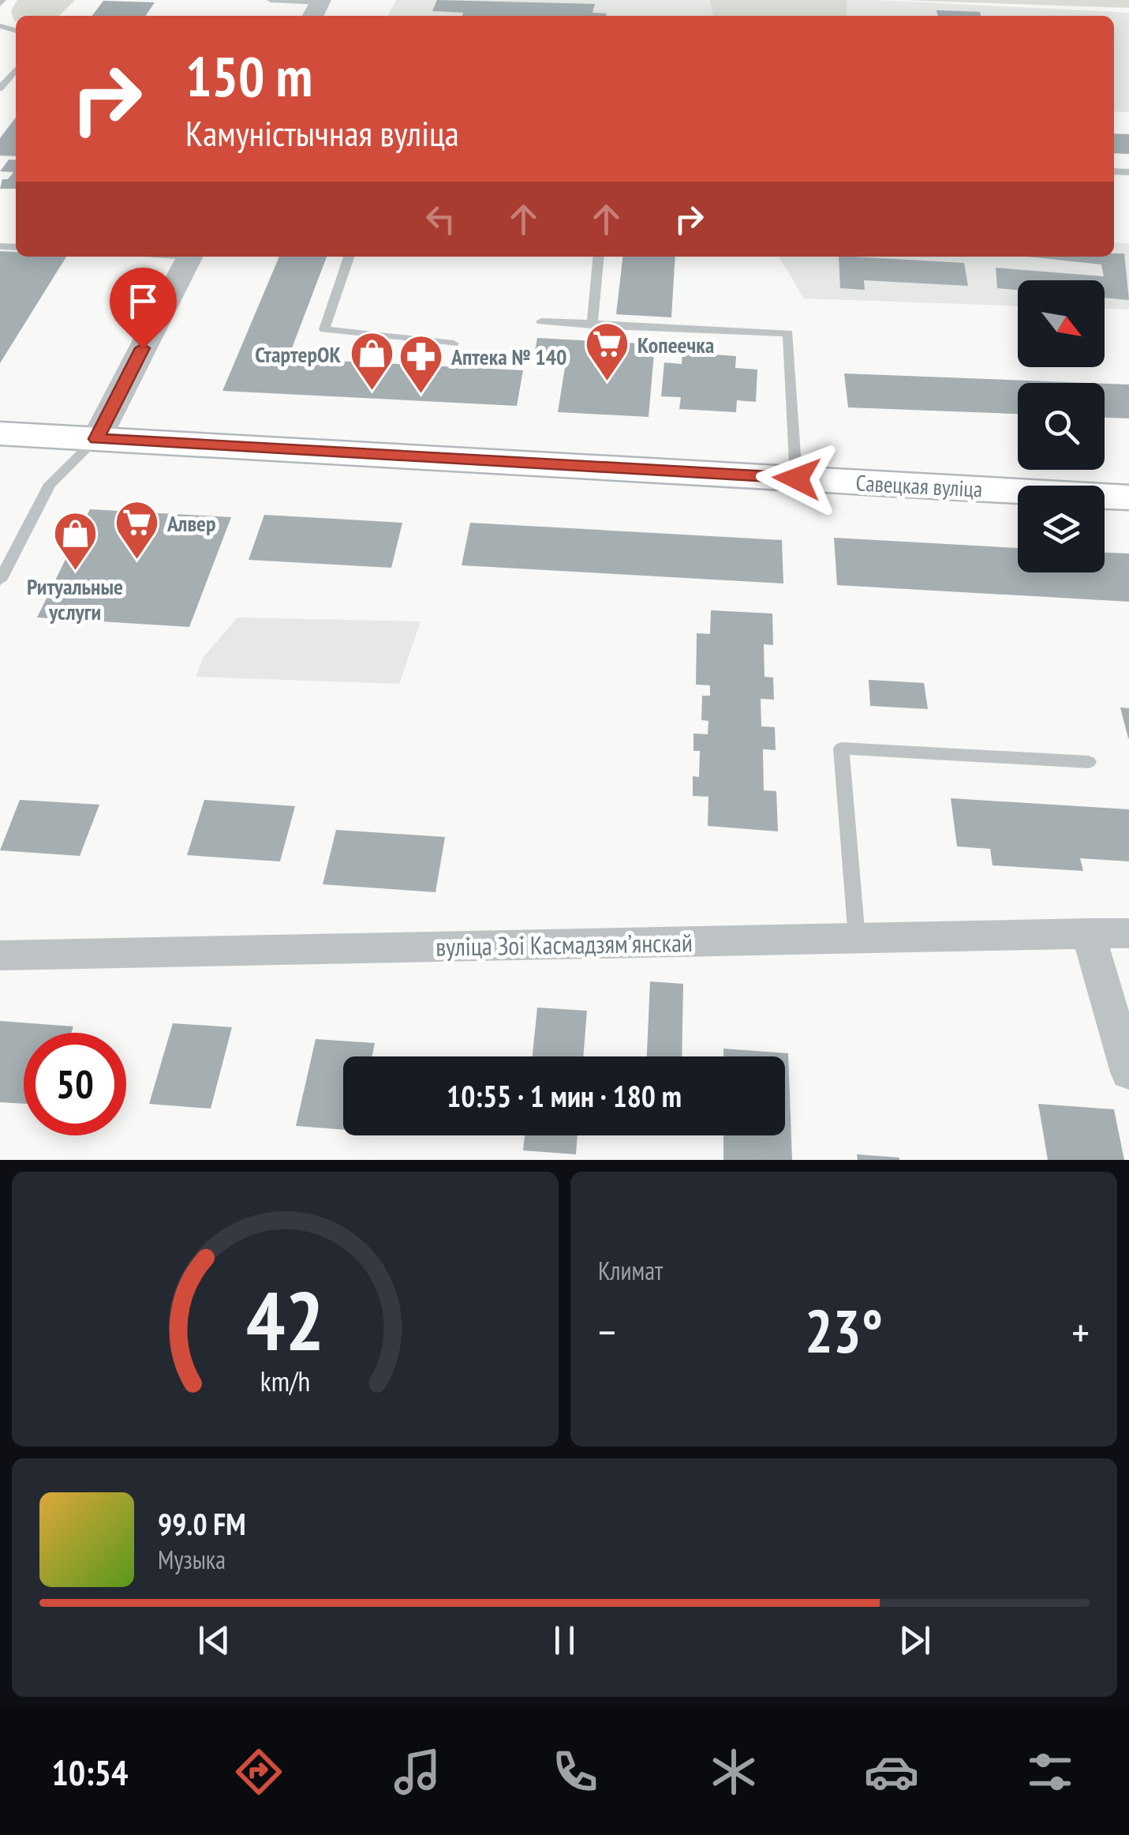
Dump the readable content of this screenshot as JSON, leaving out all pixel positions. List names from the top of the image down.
{
  "streets": {
    "main road": ["Савецкая вуліца"],
    "street": ["вуліца Зоі Касмадзямʼянскай"]
  },
  "places": {
    "supermarket": ["Копеечка", "Алвер"],
    "shop": ["СтартерОК", "Ритуальные услуги"],
    "pharmacy": ["Аптека № 140"]
  },
  "north": "bottom right",
  "page": {
    "turn": ["150 m", "Камуністычная вуліца"],
    "limit": "50",
    "trip": "10:55 · 1 мин · 180 m",
    "tile": "Климат",
    "heat": ["−", "23°", "+"],
    "song": ["99.0 FM", "Музыка"],
    "tabs": "10:54",
    "gauge": ["42", "km/h"]
  }
}
